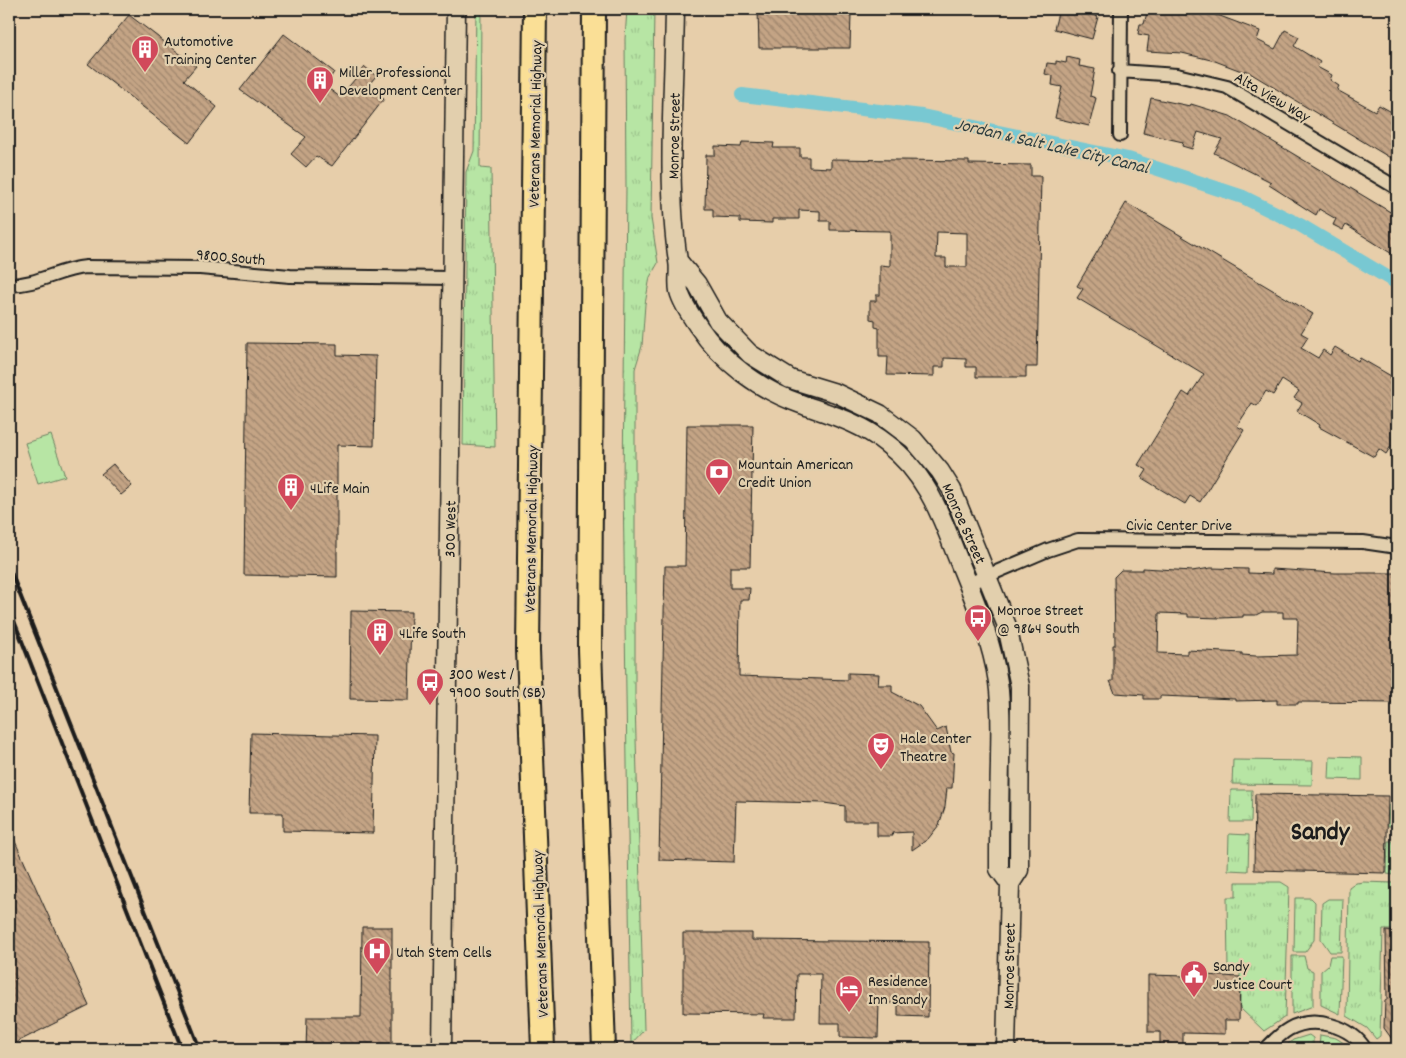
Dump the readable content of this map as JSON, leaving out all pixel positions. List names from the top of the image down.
{
  "streets": {
    "highway": ["Veterans Memorial Highway"],
    "street": [
      "Alta View Way",
      "Monroe Street",
      "9800 South",
      "Civic Center Drive",
      "300 West"
    ]
  },
  "crossings": [
    ["Monroe Street", "Civic Center Drive"],
    ["9800 South", "300 West"]
  ],
  "districts": ["Sandy"],
  "water": ["Jordan & Salt Lake City Canal"],
  "places": {
    "building": [
      "Automotive Training Center",
      "Miller Professional Development Center",
      "4Life Main",
      "4Life South"
    ],
    "bank": ["Mountain American Credit Union"],
    "bus stop": ["Monroe Street @ 9864 South", "300 West / 9900 South (SB)"],
    "theatre": ["Hale Center Theatre"],
    "hospital": ["Utah Stem Cells"],
    "public building": ["Sandy Justice Court"],
    "hotel": ["Residence Inn Sandy"]
  }
}
